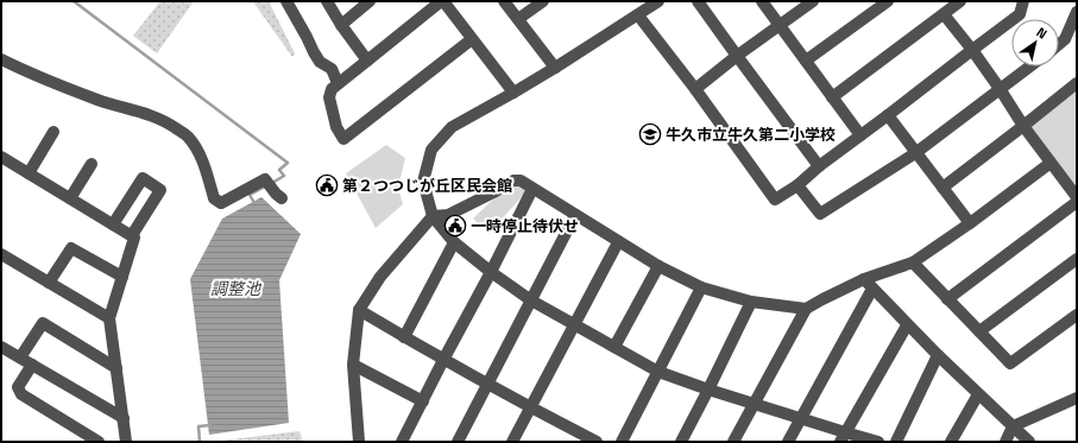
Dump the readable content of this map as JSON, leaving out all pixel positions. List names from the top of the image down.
{
  "water": ["調整池"],
  "places": {
    "school or university": ["牛久市立牛久第二小学校"],
    "public building": ["第２つつじが丘区民会館", "一時停止待伏せ"]
  },
  "north": "top right"
}
